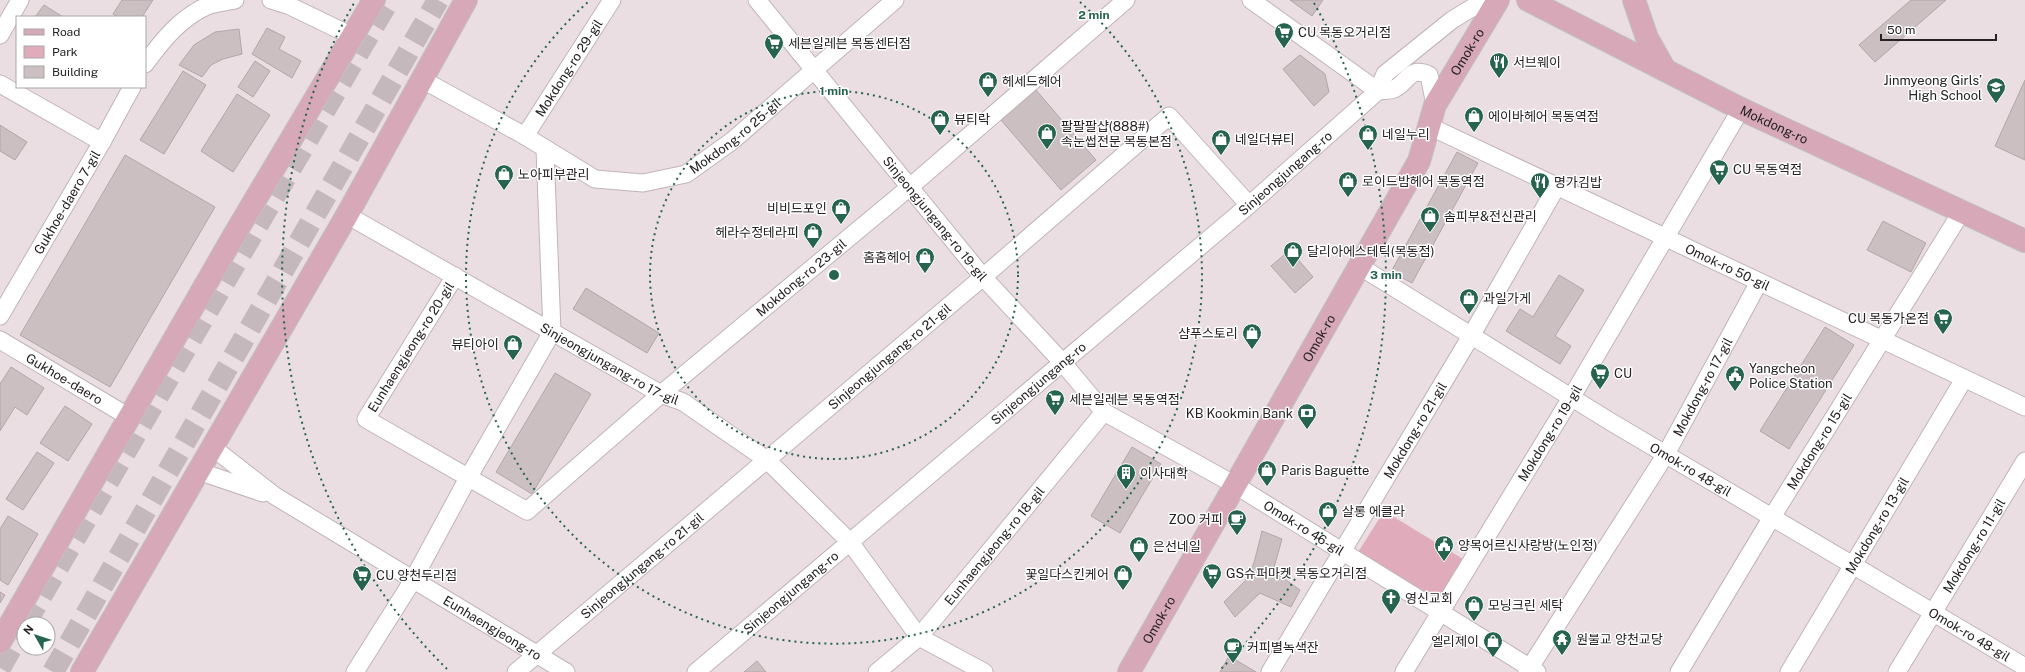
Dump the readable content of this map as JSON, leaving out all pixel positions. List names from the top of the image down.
{
  "streets": {
    "main road": ["Omok-ro", "Mokdong-ro"],
    "street": [
      "Mokdong-ro 29-gil",
      "Mokdong-ro 25-gil",
      "Sinjeongjungang-ro",
      "Gukhoe-daero 7-gil",
      "Sinjeongjungang-ro 19-gil",
      "Omok-ro 50-gil",
      "Mokdong-ro 23-gil",
      "Eunhaengjeong-ro 20-gil",
      "Sinjeongjungang-ro 21-gil",
      "Sinjeongjungang-ro 17-gil",
      "Gukhoe-daero",
      "Mokdong-ro 17-gil",
      "Mokdong-ro 21-gil",
      "Mokdong-ro 19-gil",
      "Mokdong-ro 15-gil",
      "Omok-ro 48-gil",
      "Mokdong-ro 13-gil",
      "Omok-ro 46-gil",
      "Eunhaengjeong-ro 18-gil",
      "Mokdong-ro 11-gil",
      "Eunhaengjeong-ro"
    ]
  },
  "crossings": [
    ["Omok-ro", "Sinjeongjungang-ro"],
    ["Omok-ro", "Omok-ro 50-gil"],
    ["Omok-ro", "Omok-ro 48-gil"],
    ["Omok-ro", "Omok-ro 46-gil"],
    ["Mokdong-ro 29-gil", "Mokdong-ro 25-gil"],
    ["Mokdong-ro", "Mokdong-ro 19-gil"],
    ["Mokdong-ro", "Mokdong-ro 15-gil"],
    ["Mokdong-ro 25-gil", "Sinjeongjungang-ro 19-gil"],
    ["Sinjeongjungang-ro", "Sinjeongjungang-ro 19-gil"],
    ["Sinjeongjungang-ro", "Sinjeongjungang-ro 21-gil"],
    ["Sinjeongjungang-ro", "Sinjeongjungang-ro 17-gil"],
    ["Sinjeongjungang-ro 19-gil", "Mokdong-ro 23-gil"],
    ["Sinjeongjungang-ro 19-gil", "Sinjeongjungang-ro 21-gil"],
    ["Sinjeongjungang-ro 19-gil", "Omok-ro 46-gil"],
    ["Sinjeongjungang-ro 19-gil", "Eunhaengjeong-ro 18-gil"],
    ["Omok-ro 50-gil", "Mokdong-ro 17-gil"],
    ["Omok-ro 50-gil", "Mokdong-ro 21-gil"],
    ["Omok-ro 50-gil", "Mokdong-ro 19-gil"],
    ["Omok-ro 50-gil", "Mokdong-ro 15-gil"],
    ["Omok-ro 50-gil", "Mokdong-ro 13-gil"],
    ["Mokdong-ro 23-gil", "Eunhaengjeong-ro 20-gil"],
    ["Mokdong-ro 23-gil", "Sinjeongjungang-ro 17-gil"],
    ["Eunhaengjeong-ro 20-gil", "Sinjeongjungang-ro 17-gil"],
    ["Sinjeongjungang-ro 21-gil", "Sinjeongjungang-ro 17-gil"],
    ["Sinjeongjungang-ro 21-gil", "Eunhaengjeong-ro"],
    ["Sinjeongjungang-ro 17-gil", "Eunhaengjeong-ro 18-gil"],
    ["Mokdong-ro 17-gil", "Omok-ro 48-gil"],
    ["Mokdong-ro 17-gil", "Omok-ro 46-gil"],
    ["Mokdong-ro 21-gil", "Omok-ro 48-gil"],
    ["Mokdong-ro 21-gil", "Omok-ro 46-gil"],
    ["Mokdong-ro 19-gil", "Omok-ro 48-gil"],
    ["Mokdong-ro 19-gil", "Omok-ro 46-gil"],
    ["Mokdong-ro 15-gil", "Omok-ro 48-gil"],
    ["Omok-ro 48-gil", "Mokdong-ro 13-gil"],
    ["Omok-ro 48-gil", "Mokdong-ro 11-gil"],
    ["Omok-ro 46-gil", "Eunhaengjeong-ro 18-gil"]
  ],
  "places": {
    "supermarket": [
      "CU 목동오거리점",
      "세븐일레븐 목동센터점",
      "CU 목동역점",
      "CU 목동가온점",
      "CU",
      "세븐일레븐 목동역점",
      "GS슈퍼마켓 목동오거리점",
      "CU 양천두리점"
    ],
    "restaurant": ["서브웨이", "명가김밥"],
    "shop": [
      "헤세드헤어",
      "에이바헤어 목동역점",
      "뷰티락",
      "팔팔팔샵(888#) 속눈썹전문 목동본점",
      "네일누리",
      "네일더뷰티",
      "노아피부관리",
      "로이드밤헤어 목동역점",
      "비비드포인",
      "솜피부&전신관리",
      "헤라수정테라피",
      "달리아에스테틱(목동점)",
      "홈홈헤어",
      "과일가게",
      "샴푸스토리",
      "뷰티아이",
      "Paris Baguette",
      "살롱 에클라",
      "은선네일",
      "꽃일다스킨케어",
      "모닝크린 세탁",
      "엘리제이"
    ],
    "school or university": ["Jinmyeong Girls’ High School"],
    "public building": ["Yangcheon Police Station", "양목어르신사랑방(노인정)"],
    "bank": ["KB Kookmin Bank"],
    "building": ["이사대학"],
    "cafe": ["ZOO 커피", "커피별녹색잔"],
    "church": ["영신교회"],
    "temple": ["원불교 양천교당"]
  },
  "legend": ["Road", "Park", "Building"],
  "scale_bar": "50 m",
  "north": "top left",
  "rings": ["2 min", "1 min", "3 min"]
}
